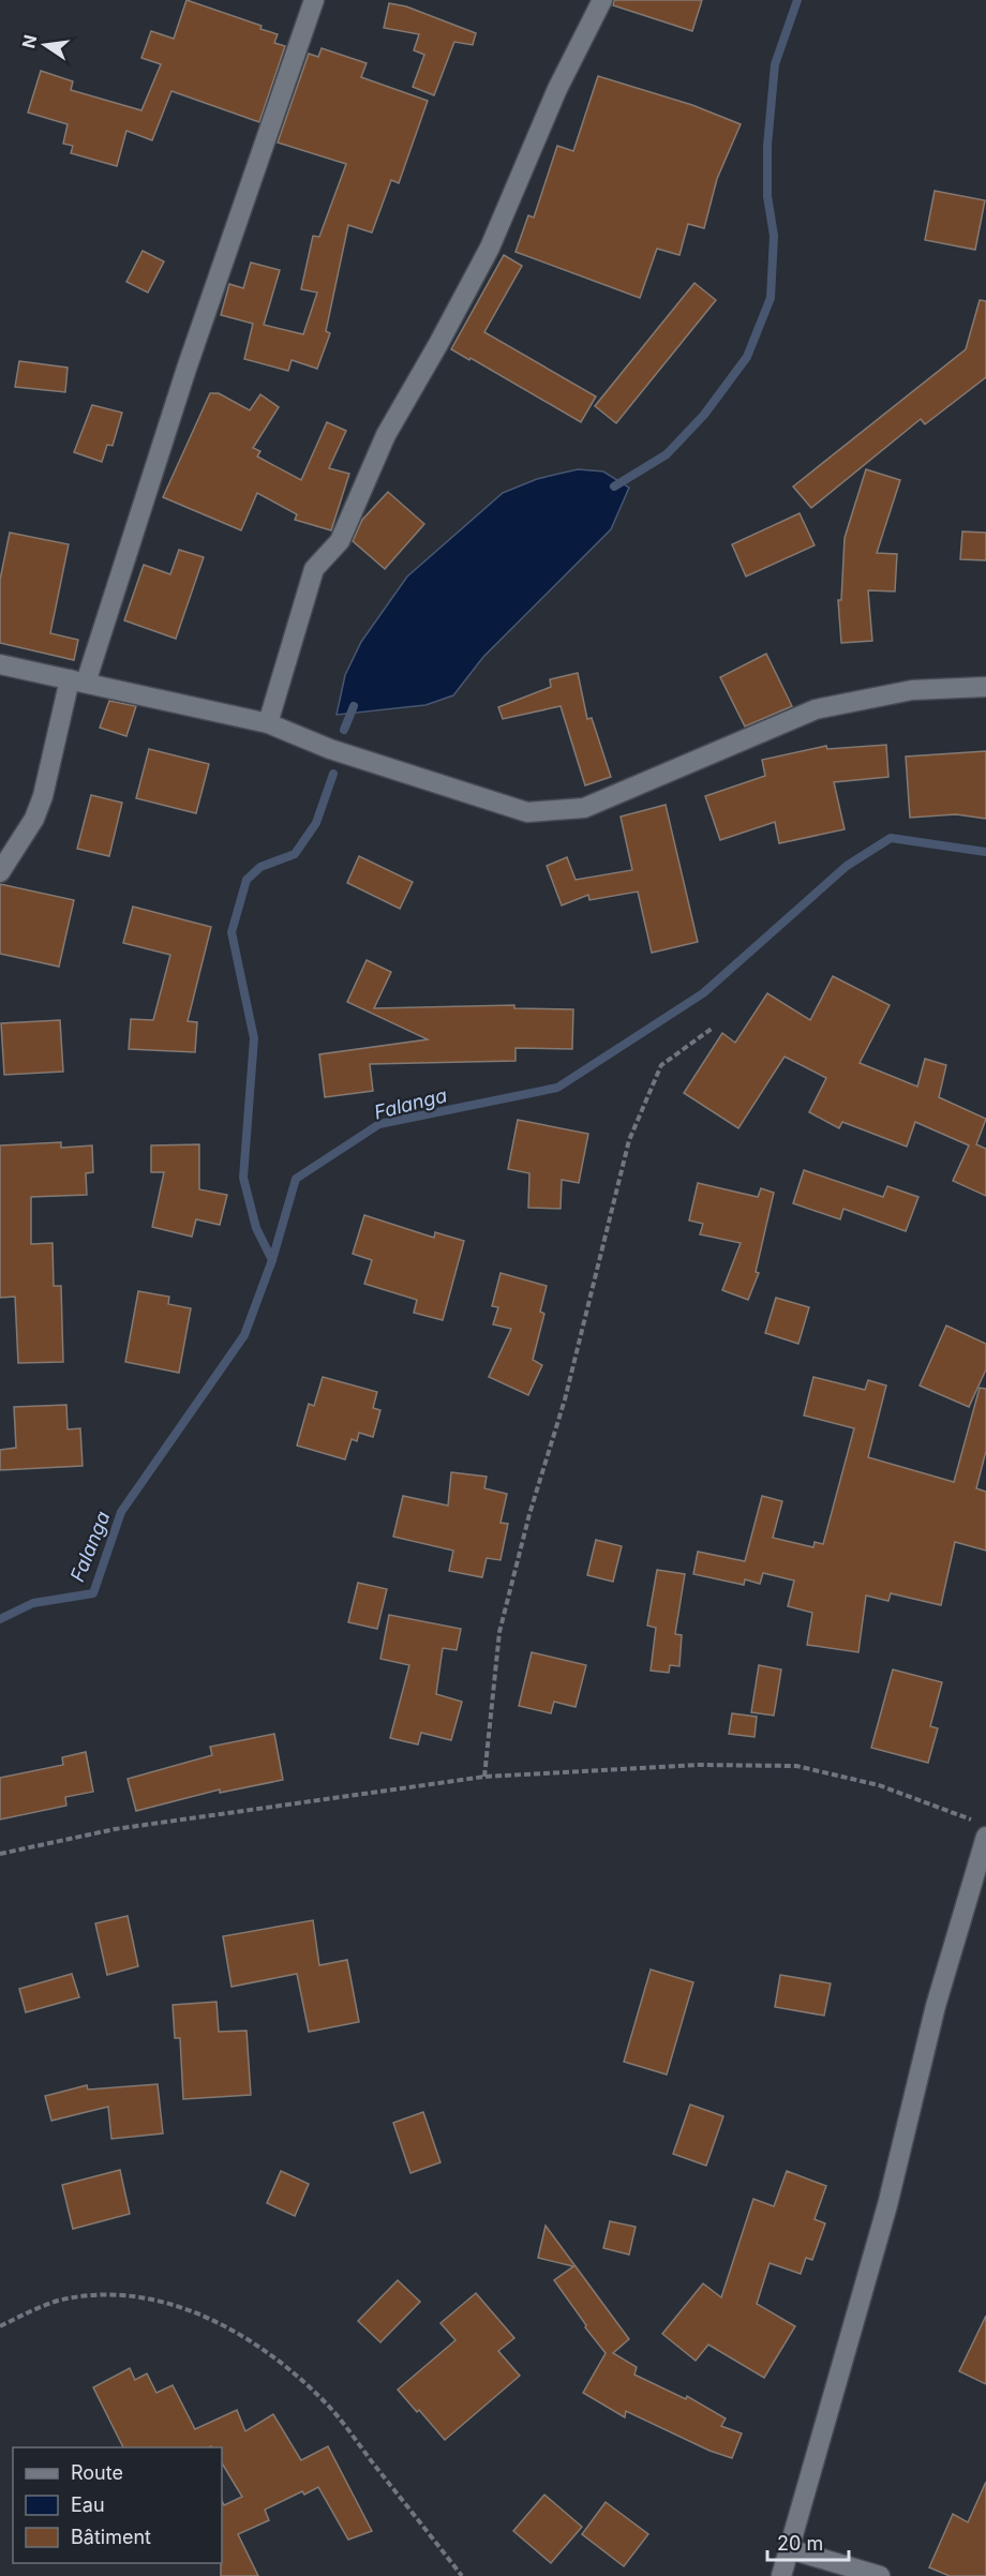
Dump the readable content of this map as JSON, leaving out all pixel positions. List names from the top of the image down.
{
  "water": ["Falanga"],
  "legend": ["Route", "Eau", "Bâtiment"],
  "scale_bar": "20 m",
  "north": "left"
}
